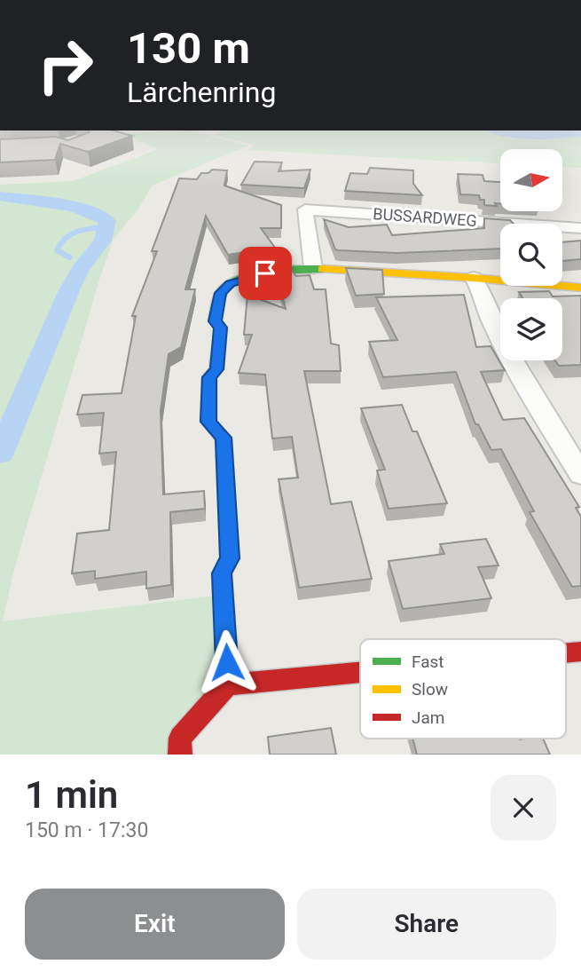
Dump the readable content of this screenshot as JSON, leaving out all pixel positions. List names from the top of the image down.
{
  "streets": {
    "street": ["BUSSARDWEG"]
  },
  "legend": ["Fast", "Slow", "Jam"],
  "north": "right",
  "page": {
    "turn": ["130 m", "Lärchenring"],
    "heading": ["1 min", "150 m · 17:30"],
    "buttons": ["Exit", "Share"]
  }
}
